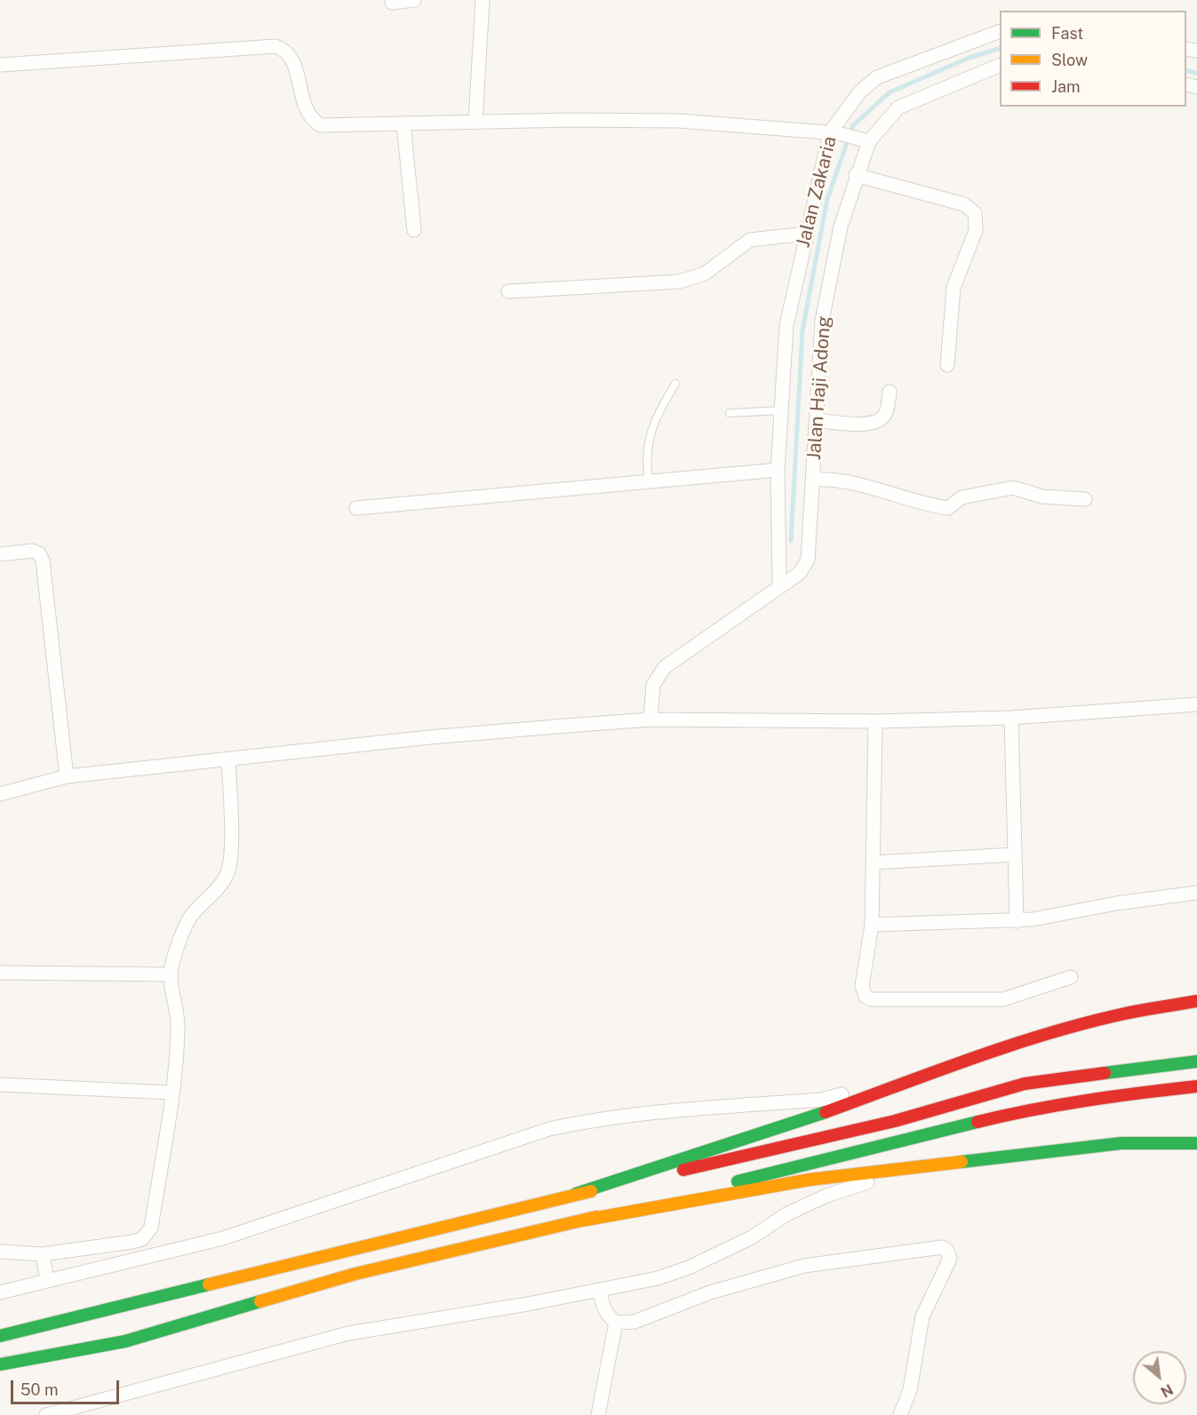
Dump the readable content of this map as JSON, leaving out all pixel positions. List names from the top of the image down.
{
  "streets": {
    "street": ["Jalan Zakaria", "Jalan Haji Adong"]
  },
  "crossings": [
    ["Jalan Zakaria", "Jalan Haji Adong"]
  ],
  "legend": ["Fast", "Slow", "Jam"],
  "scale_bar": "50 m",
  "north": "bottom right"
}
